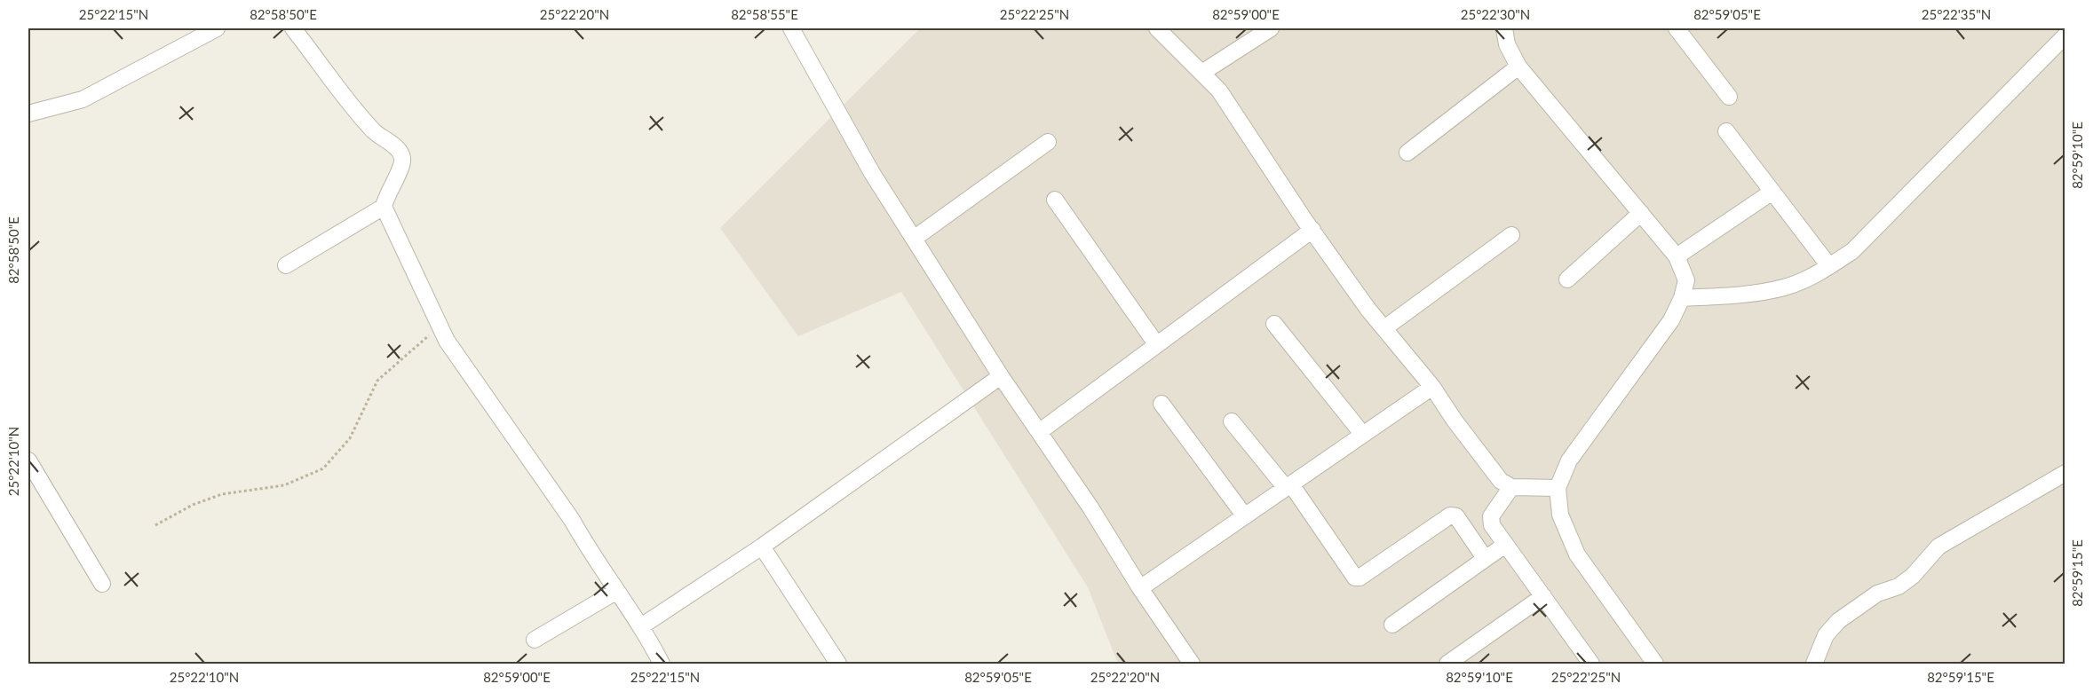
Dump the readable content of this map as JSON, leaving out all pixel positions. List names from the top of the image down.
{
  "coordinates": [
    "25°22'15\"N",
    "82°58'50\"E",
    "25°22'20\"N",
    "82°58'55\"E",
    "25°22'25\"N",
    "82°59'00\"E",
    "25°22'30\"N",
    "82°59'05\"E",
    "25°22'35\"N",
    "82°59'10\"E",
    "25°22'10\"N",
    "82°59'15\"E"
  ]
}
